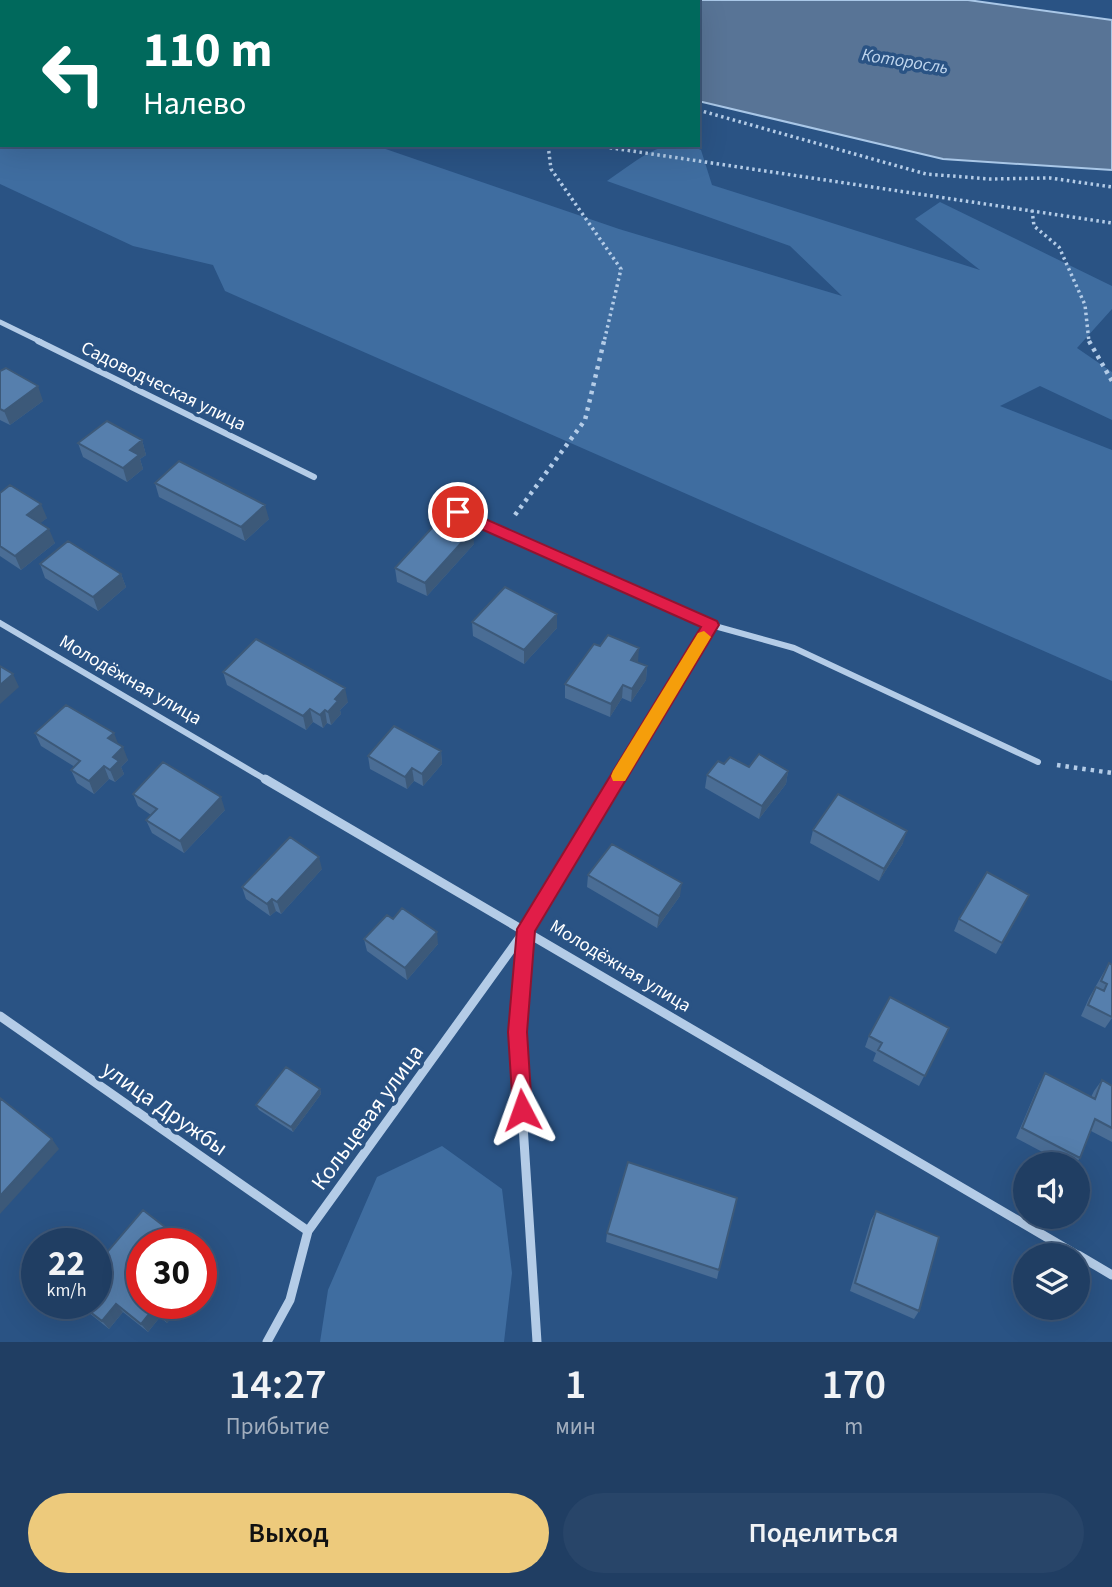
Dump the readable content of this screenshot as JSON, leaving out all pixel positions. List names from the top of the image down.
{
  "streets": {
    "street": [
      "Садоводческая улица",
      "Молодёжная улица",
      "улица Дружбы",
      "Кольцевая улица"
    ]
  },
  "crossings": [
    ["Молодёжная улица", "Кольцевая улица"],
    ["улица Дружбы", "Кольцевая улица"]
  ],
  "water": ["Которосль"],
  "page": {
    "turn": ["110 m", "Налево"],
    "speed": "22 km/h",
    "limit": "30",
    "eta": [
      "14:27",
      "Прибытие",
      "1",
      "мин",
      "170",
      "m"
    ],
    "buttons": ["Выход", "Поделиться"]
  }
}
